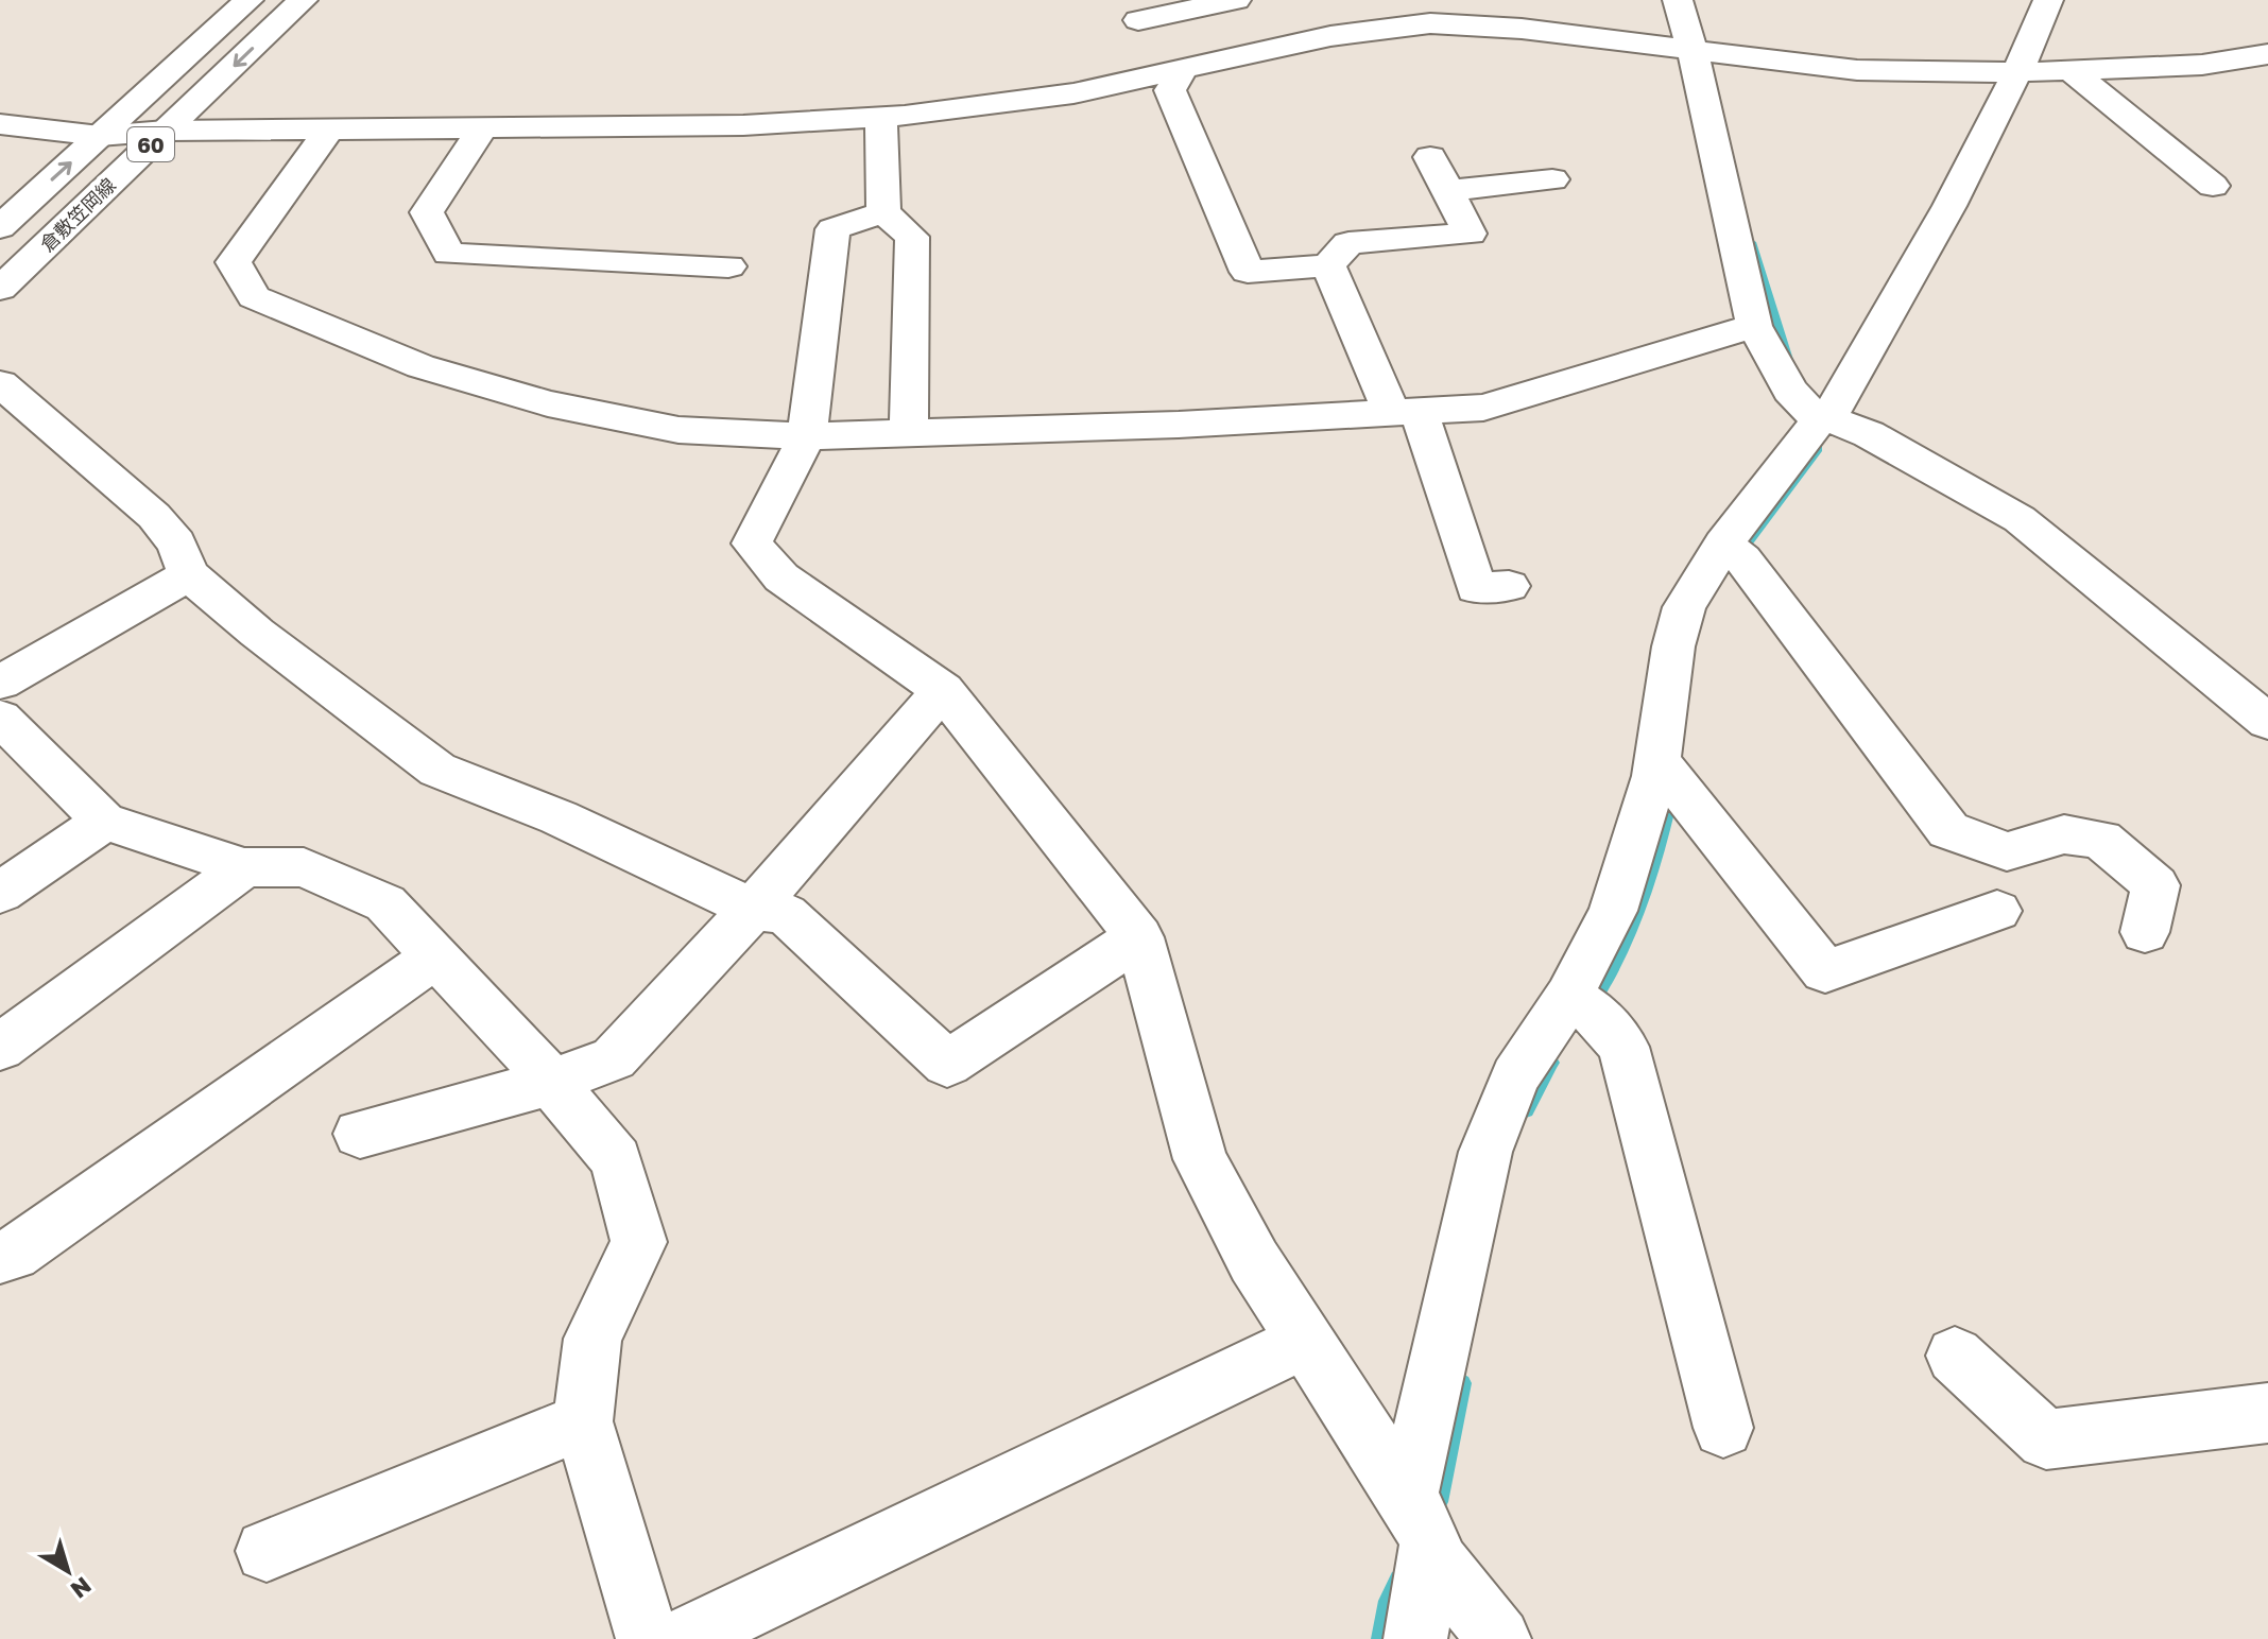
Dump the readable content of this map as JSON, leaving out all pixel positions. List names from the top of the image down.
{
  "streets": {
    "street": ["60", "倉敷笠岡線"]
  },
  "north": "bottom right"
}
